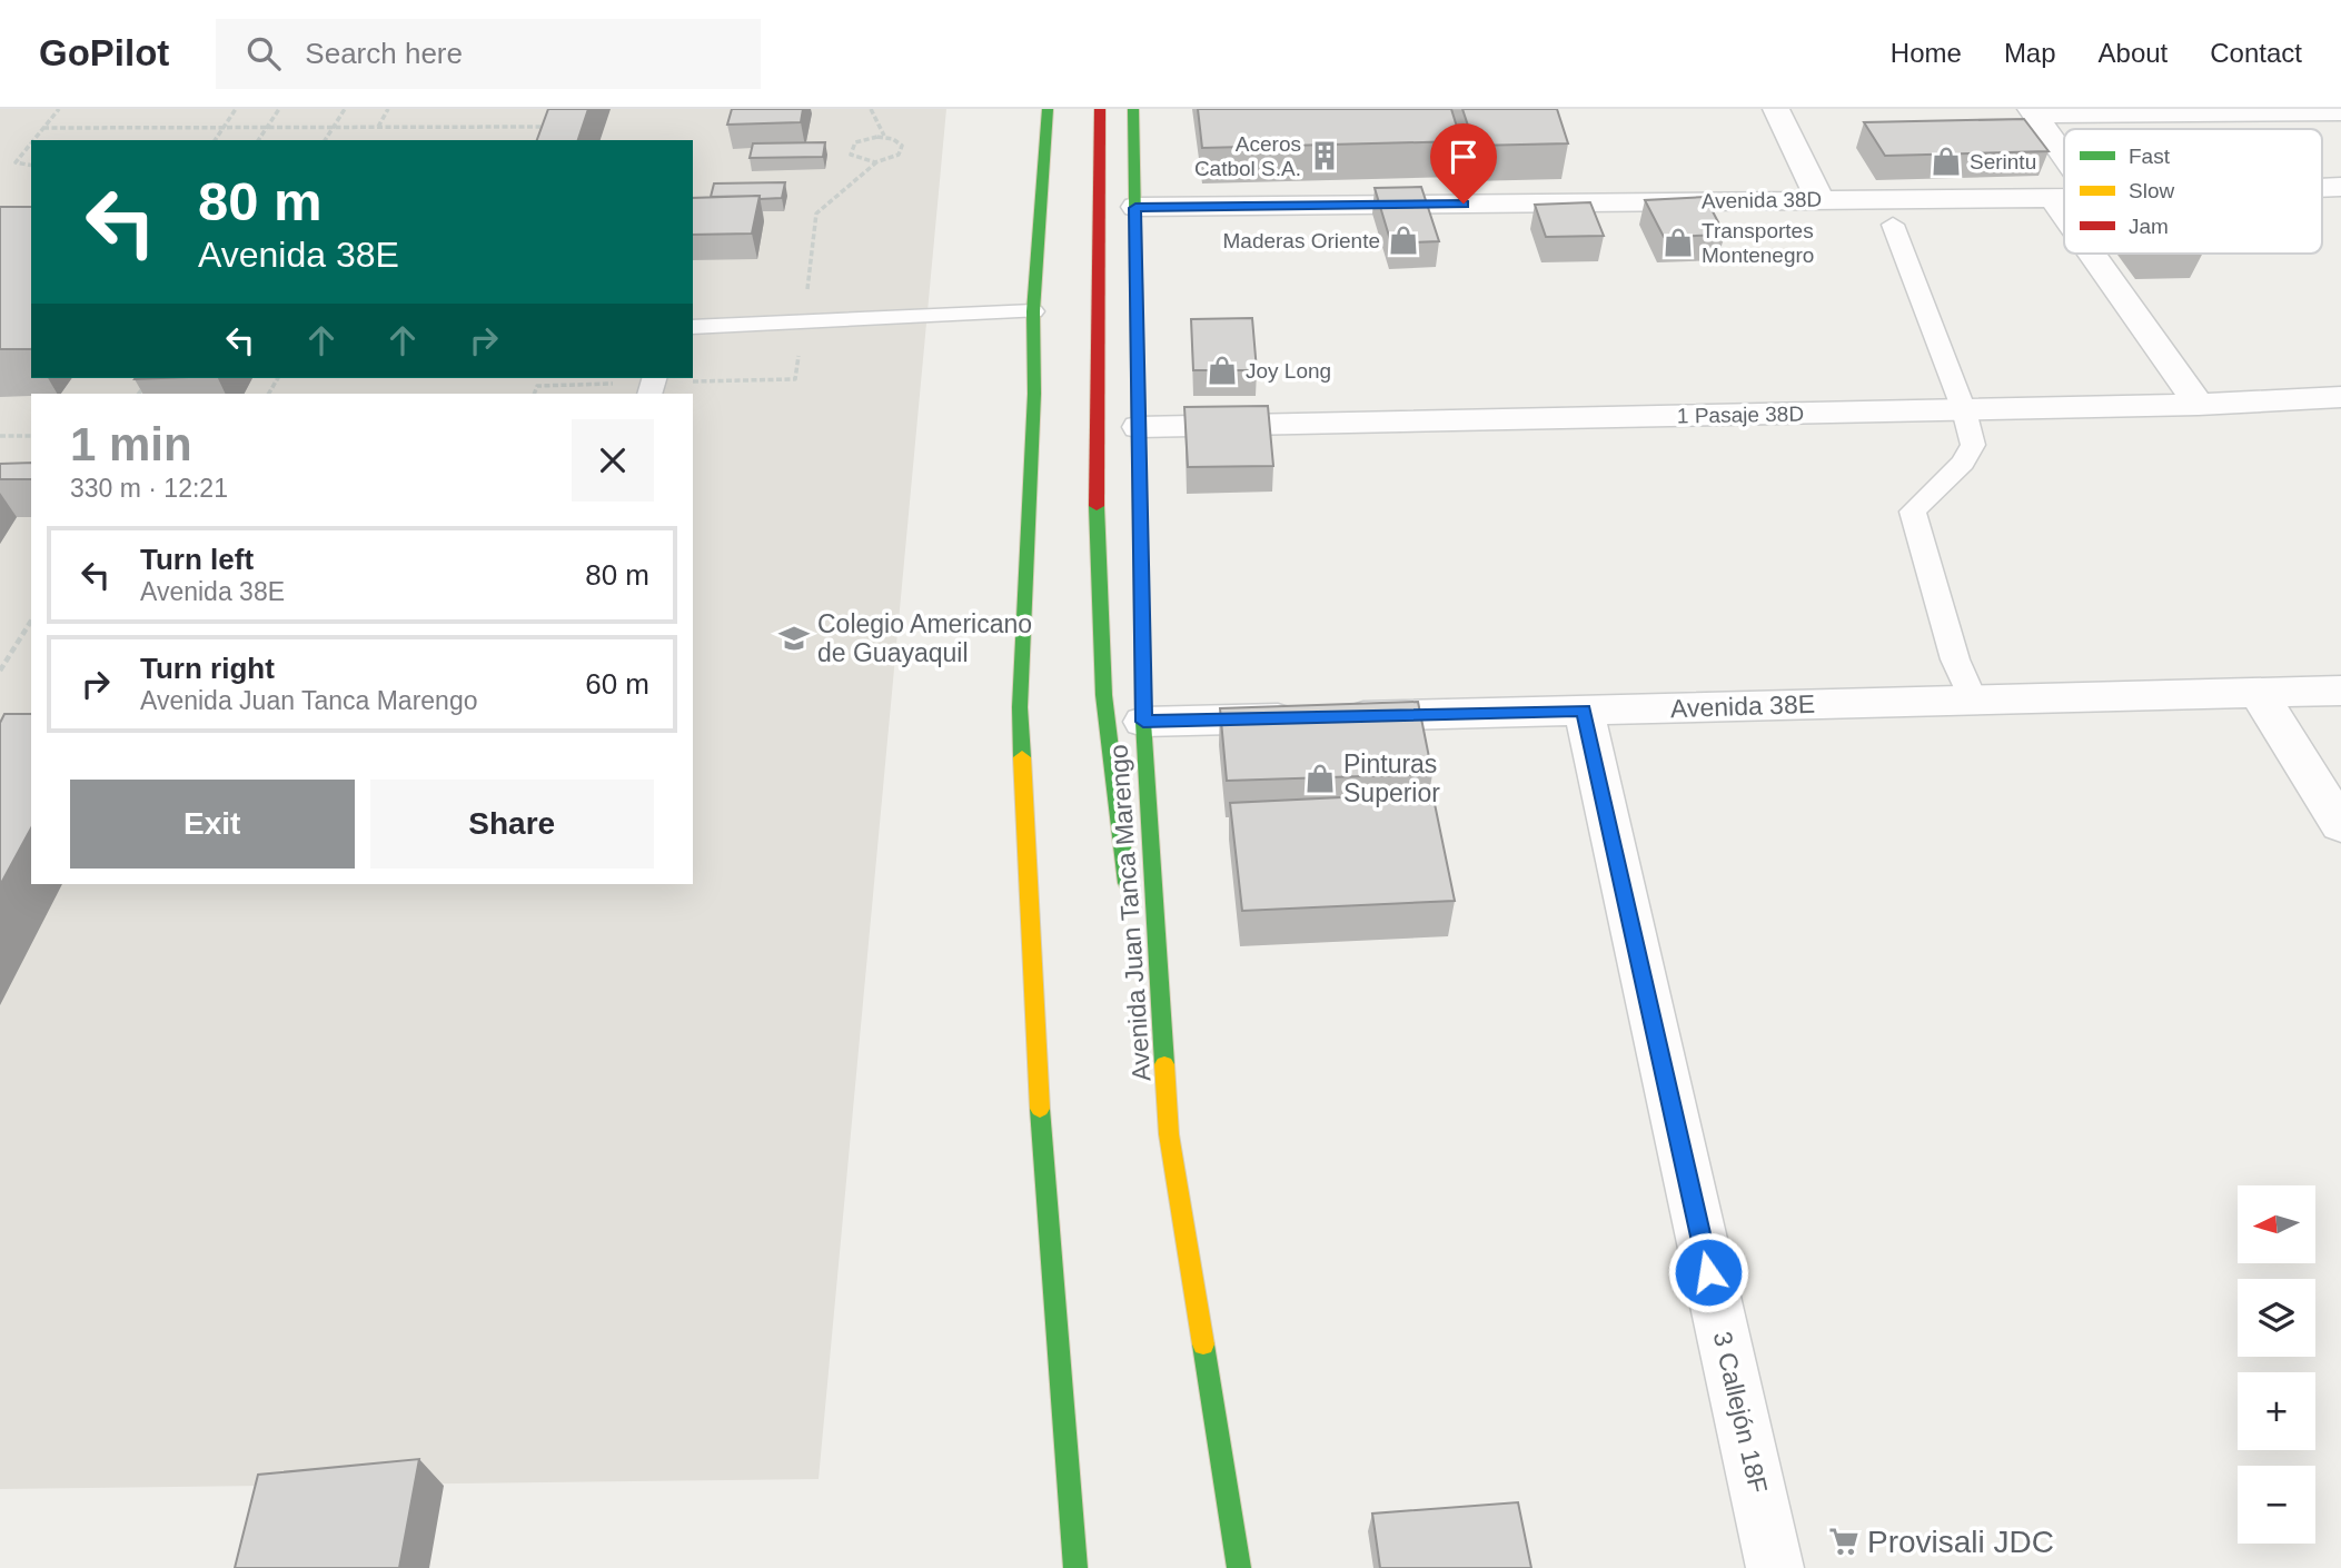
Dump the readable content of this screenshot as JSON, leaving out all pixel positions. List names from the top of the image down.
{
  "streets": {
    "main road": ["Avenida Juan Tanca Marengo"],
    "street": [
      "Avenida 38D",
      "1 Pasaje 38D",
      "Avenida 38E",
      "3 Callejón 18F"
    ]
  },
  "crossings": [
    ["Avenida 38D", "Avenida Juan Tanca Marengo"],
    ["1 Pasaje 38D", "Avenida Juan Tanca Marengo"],
    ["Avenida 38E", "Avenida Juan Tanca Marengo"],
    ["Avenida 38E", "3 Callejón 18F"]
  ],
  "places": {
    "building": ["Aceros Catbol S.A."],
    "shop": [
      "Serintu",
      "Maderas Oriente",
      "Transportes Montenegro",
      "Joy Long",
      "Pinturas Superior"
    ],
    "school or university": ["Colegio Americano de Guayaquil"],
    "supermarket": ["Provisali JDC"]
  },
  "legend": ["Fast", "Slow", "Jam"],
  "north": "left",
  "page": {
    "header": "GoPilot",
    "search": "Search here",
    "nav": [
      "Home",
      "Map",
      "About",
      "Contact"
    ],
    "turn": ["80 m", "Avenida 38E"],
    "heading": ["1 min", "330 m · 12:21"],
    "list": [
      {
        "name": "Turn left",
        "note": "Avenida 38E",
        "value": "80 m"
      },
      {
        "name": "Turn right",
        "note": "Avenida Juan Tanca Marengo",
        "value": "60 m"
      }
    ],
    "buttons": ["Exit", "Share"],
    "map_buttons": ["+", "−"]
  }
}
